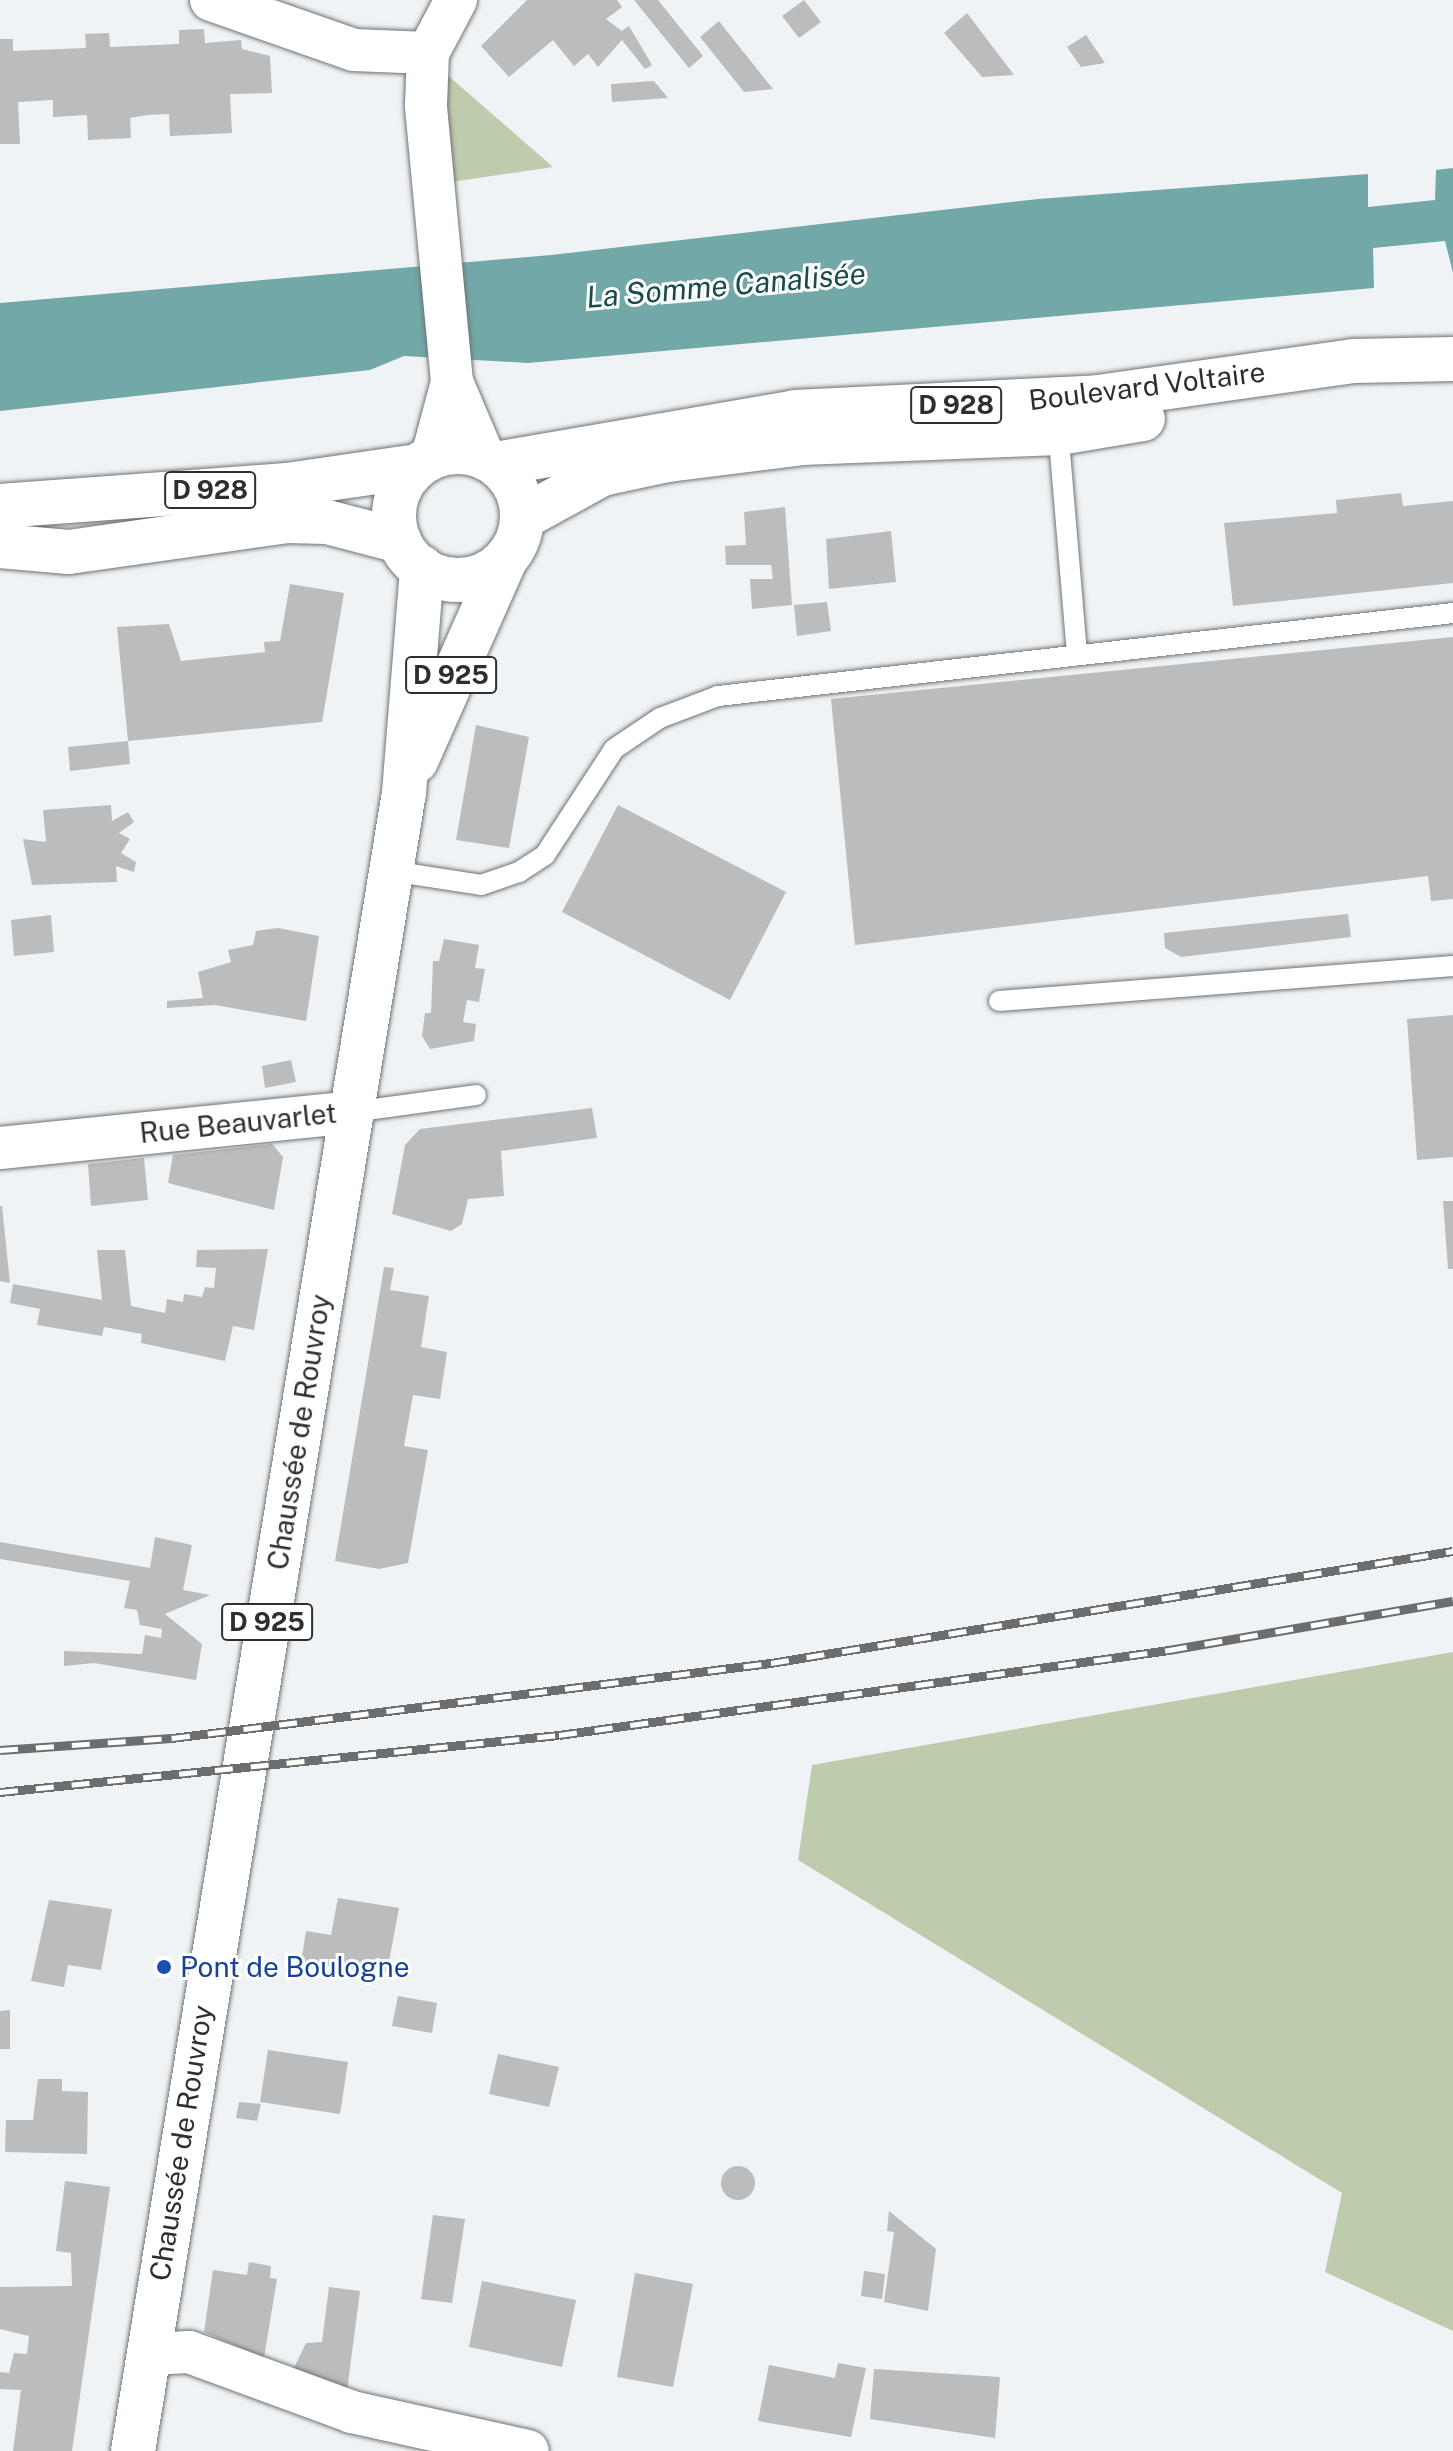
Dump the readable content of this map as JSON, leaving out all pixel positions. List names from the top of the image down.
{
  "streets": {
    "main road": [
      "Boulevard Voltaire",
      "D 928",
      "D 925",
      "Chaussée de Rouvroy"
    ],
    "street": ["Rue Beauvarlet"]
  },
  "crossings": [
    ["Boulevard Voltaire", "D 928"],
    ["Boulevard Voltaire", "Chaussée de Rouvroy"],
    ["D 928", "Chaussée de Rouvroy"],
    ["Rue Beauvarlet", "Chaussée de Rouvroy"]
  ],
  "water": ["La Somme Canalisée"],
  "places": ["Pont de Boulogne"]
}
